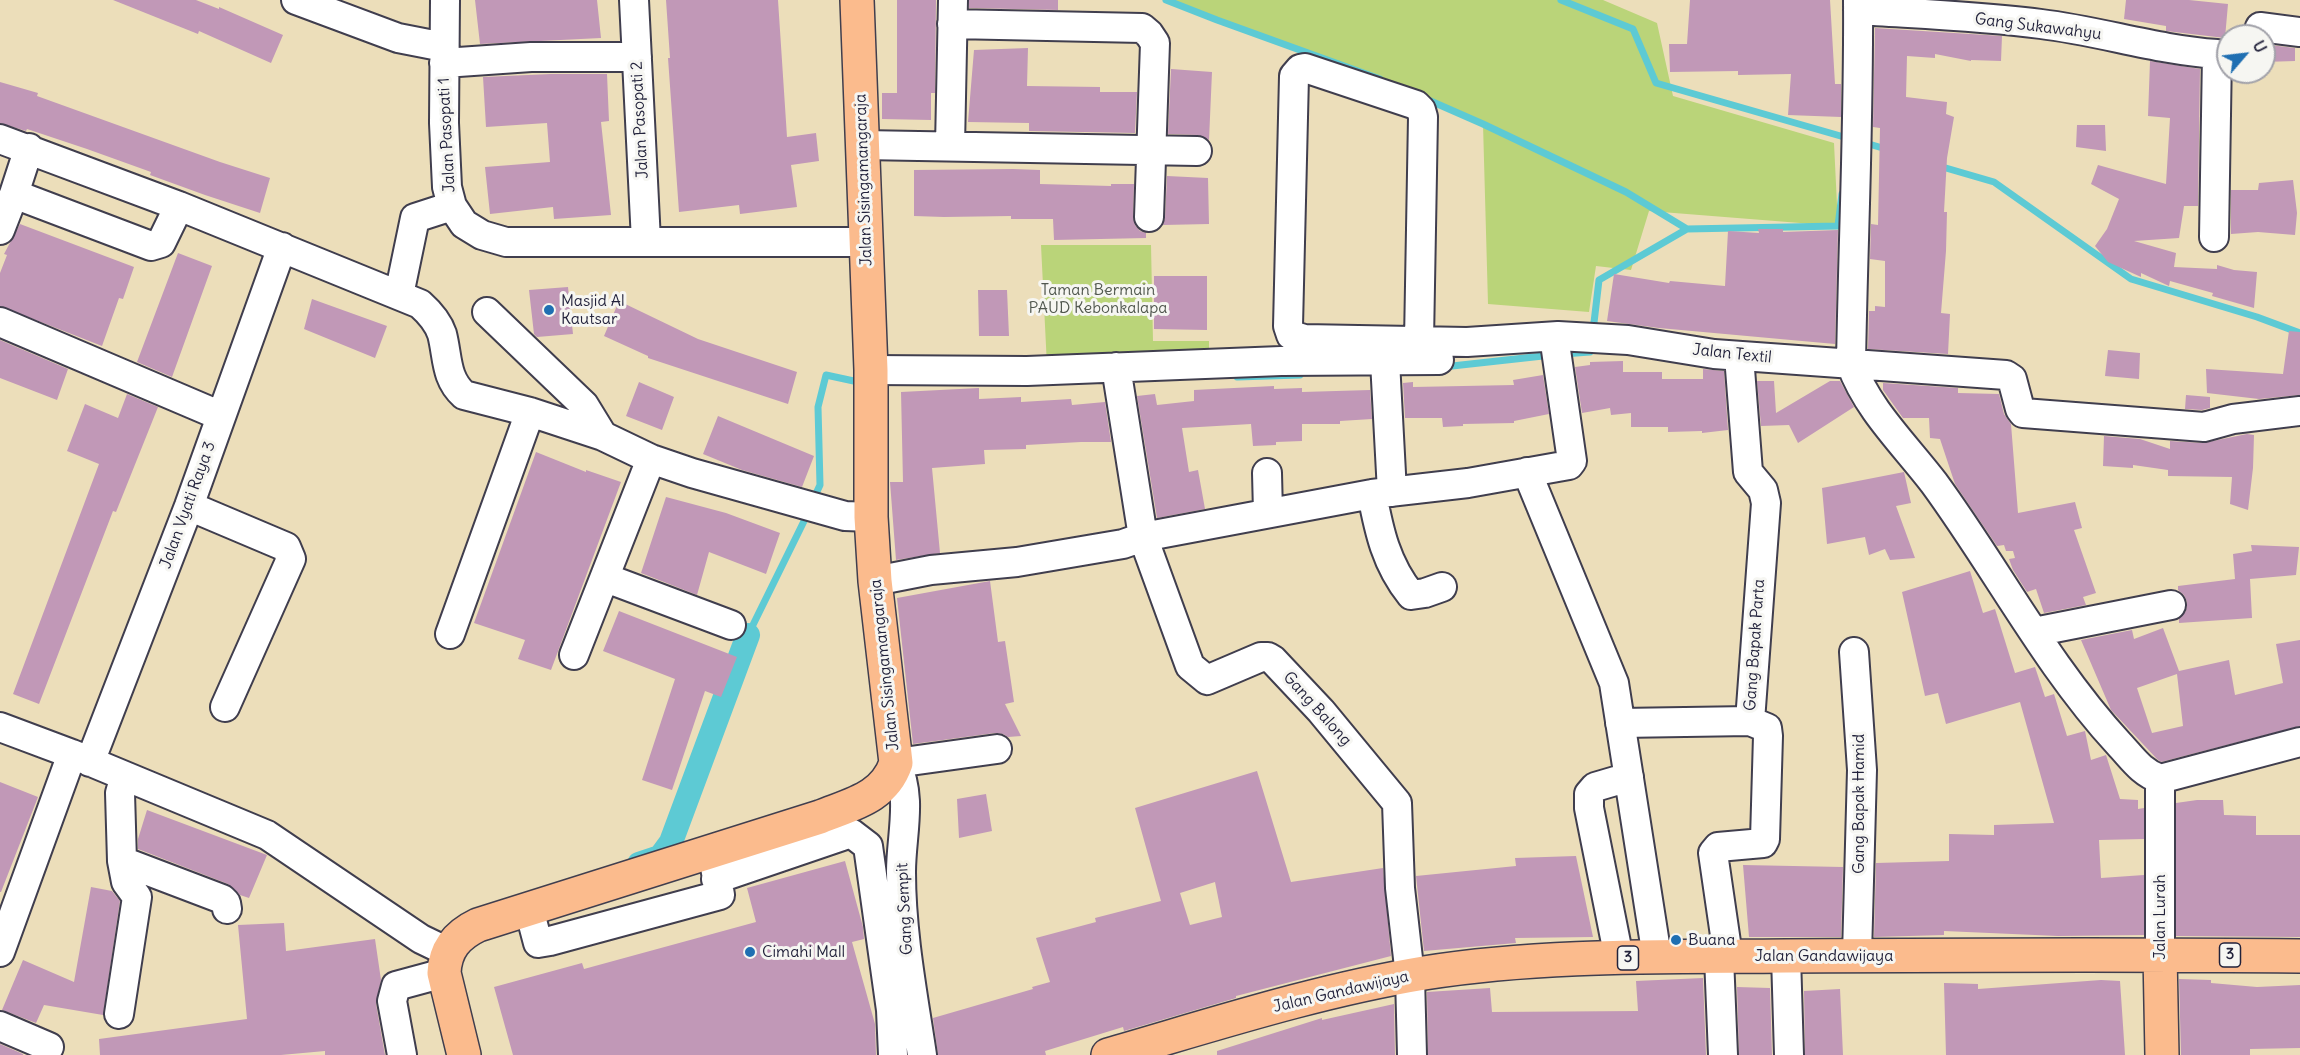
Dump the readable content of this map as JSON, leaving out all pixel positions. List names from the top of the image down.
{
  "streets": {
    "main road": [
      "Jalan Sisingamangaraja",
      "Jalan Lurah",
      "3",
      "Jalan Gandawijaya"
    ],
    "street": [
      "Gang Sukawahyu",
      "Jalan Pasopati 2",
      "Jalan Pasopati 1",
      "Jalan Textil",
      "Jalan Vyati Raya 3",
      "Gang Bapak Parta",
      "Gang Balong",
      "Gang Bapak Hamid",
      "Gang Sempit"
    ]
  },
  "crossings": [
    ["Jalan Pasopati 2", "Jalan Pasopati 1"],
    ["Jalan Pasopati 1", "Jalan Sisingamangaraja"],
    ["Jalan Sisingamangaraja", "Gang Sempit"],
    ["Jalan Textil", "Gang Bapak Parta"],
    ["Gang Bapak Parta", "Jalan Gandawijaya"],
    ["Gang Balong", "Jalan Gandawijaya"],
    ["Gang Bapak Hamid", "Jalan Gandawijaya"],
    ["Jalan Lurah", "Jalan Gandawijaya"]
  ],
  "parks": ["Taman Bermain PAUD Kebonkalapa"],
  "places": ["Masjid Al Kautsar", "Buana", "Cimahi Mall"],
  "north": "top right"
}
